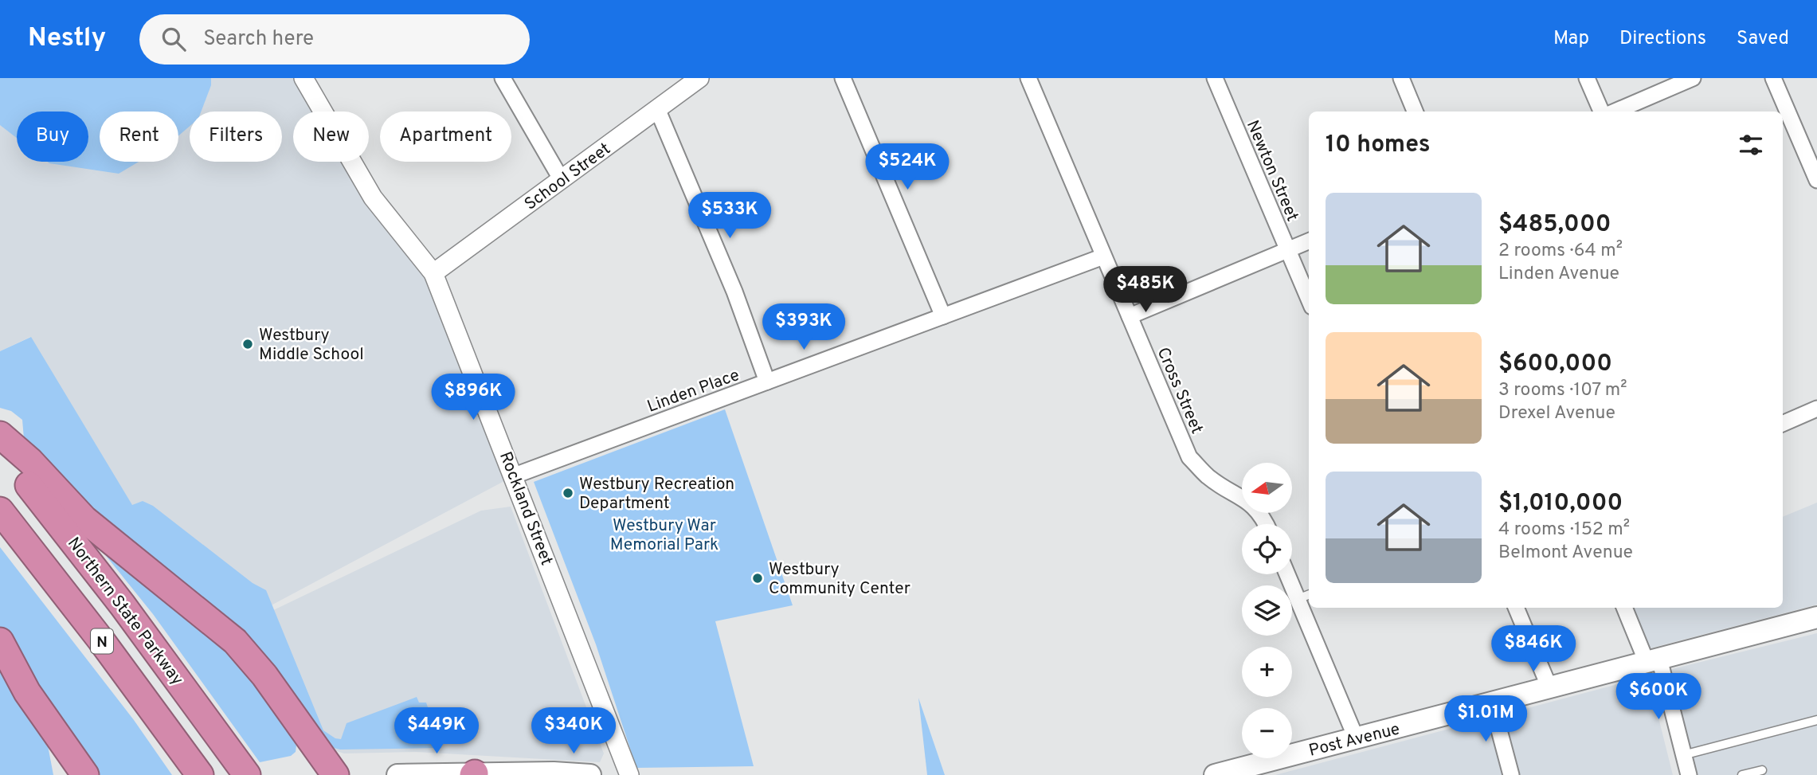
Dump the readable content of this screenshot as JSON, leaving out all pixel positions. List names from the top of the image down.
{
  "streets": {
    "highway": ["Northern State Parkway", "N"],
    "main road": ["Post Avenue"],
    "street": [
      "Newton Street",
      "School Street",
      "Linden Place",
      "Cross Street",
      "Rockland Street"
    ]
  },
  "crossings": [
    ["School Street", "Rockland Street"],
    ["Linden Place", "Cross Street"],
    ["Linden Place", "Rockland Street"]
  ],
  "parks": ["Westbury War Memorial Park"],
  "places": ["Westbury Middle School", "Westbury Recreation Department", "Westbury Community Center"],
  "north": "left",
  "page": {
    "header": "Nestly",
    "search": "Search here",
    "nav": ["Map", "Directions", "Saved"],
    "chip": [
      "Buy",
      "Rent",
      "Filters",
      "New",
      "Apartment"
    ],
    "heading": "10 homes",
    "price": [
      "$524K",
      "$533K",
      "$485K",
      "$393K",
      "$896K",
      "$846K",
      "$600K",
      "$1.01M",
      "$449K",
      "$340K"
    ],
    "list": [
      {
        "name": "$485,000",
        "note": "2 rooms · 64 m² · Linden Avenue"
      },
      {
        "name": "$600,000",
        "note": "3 rooms · 107 m² · Drexel Avenue"
      },
      {
        "name": "$1,010,000",
        "note": "4 rooms · 152 m² · Belmont Avenue"
      }
    ],
    "map_buttons": ["+", "−"]
  }
}
